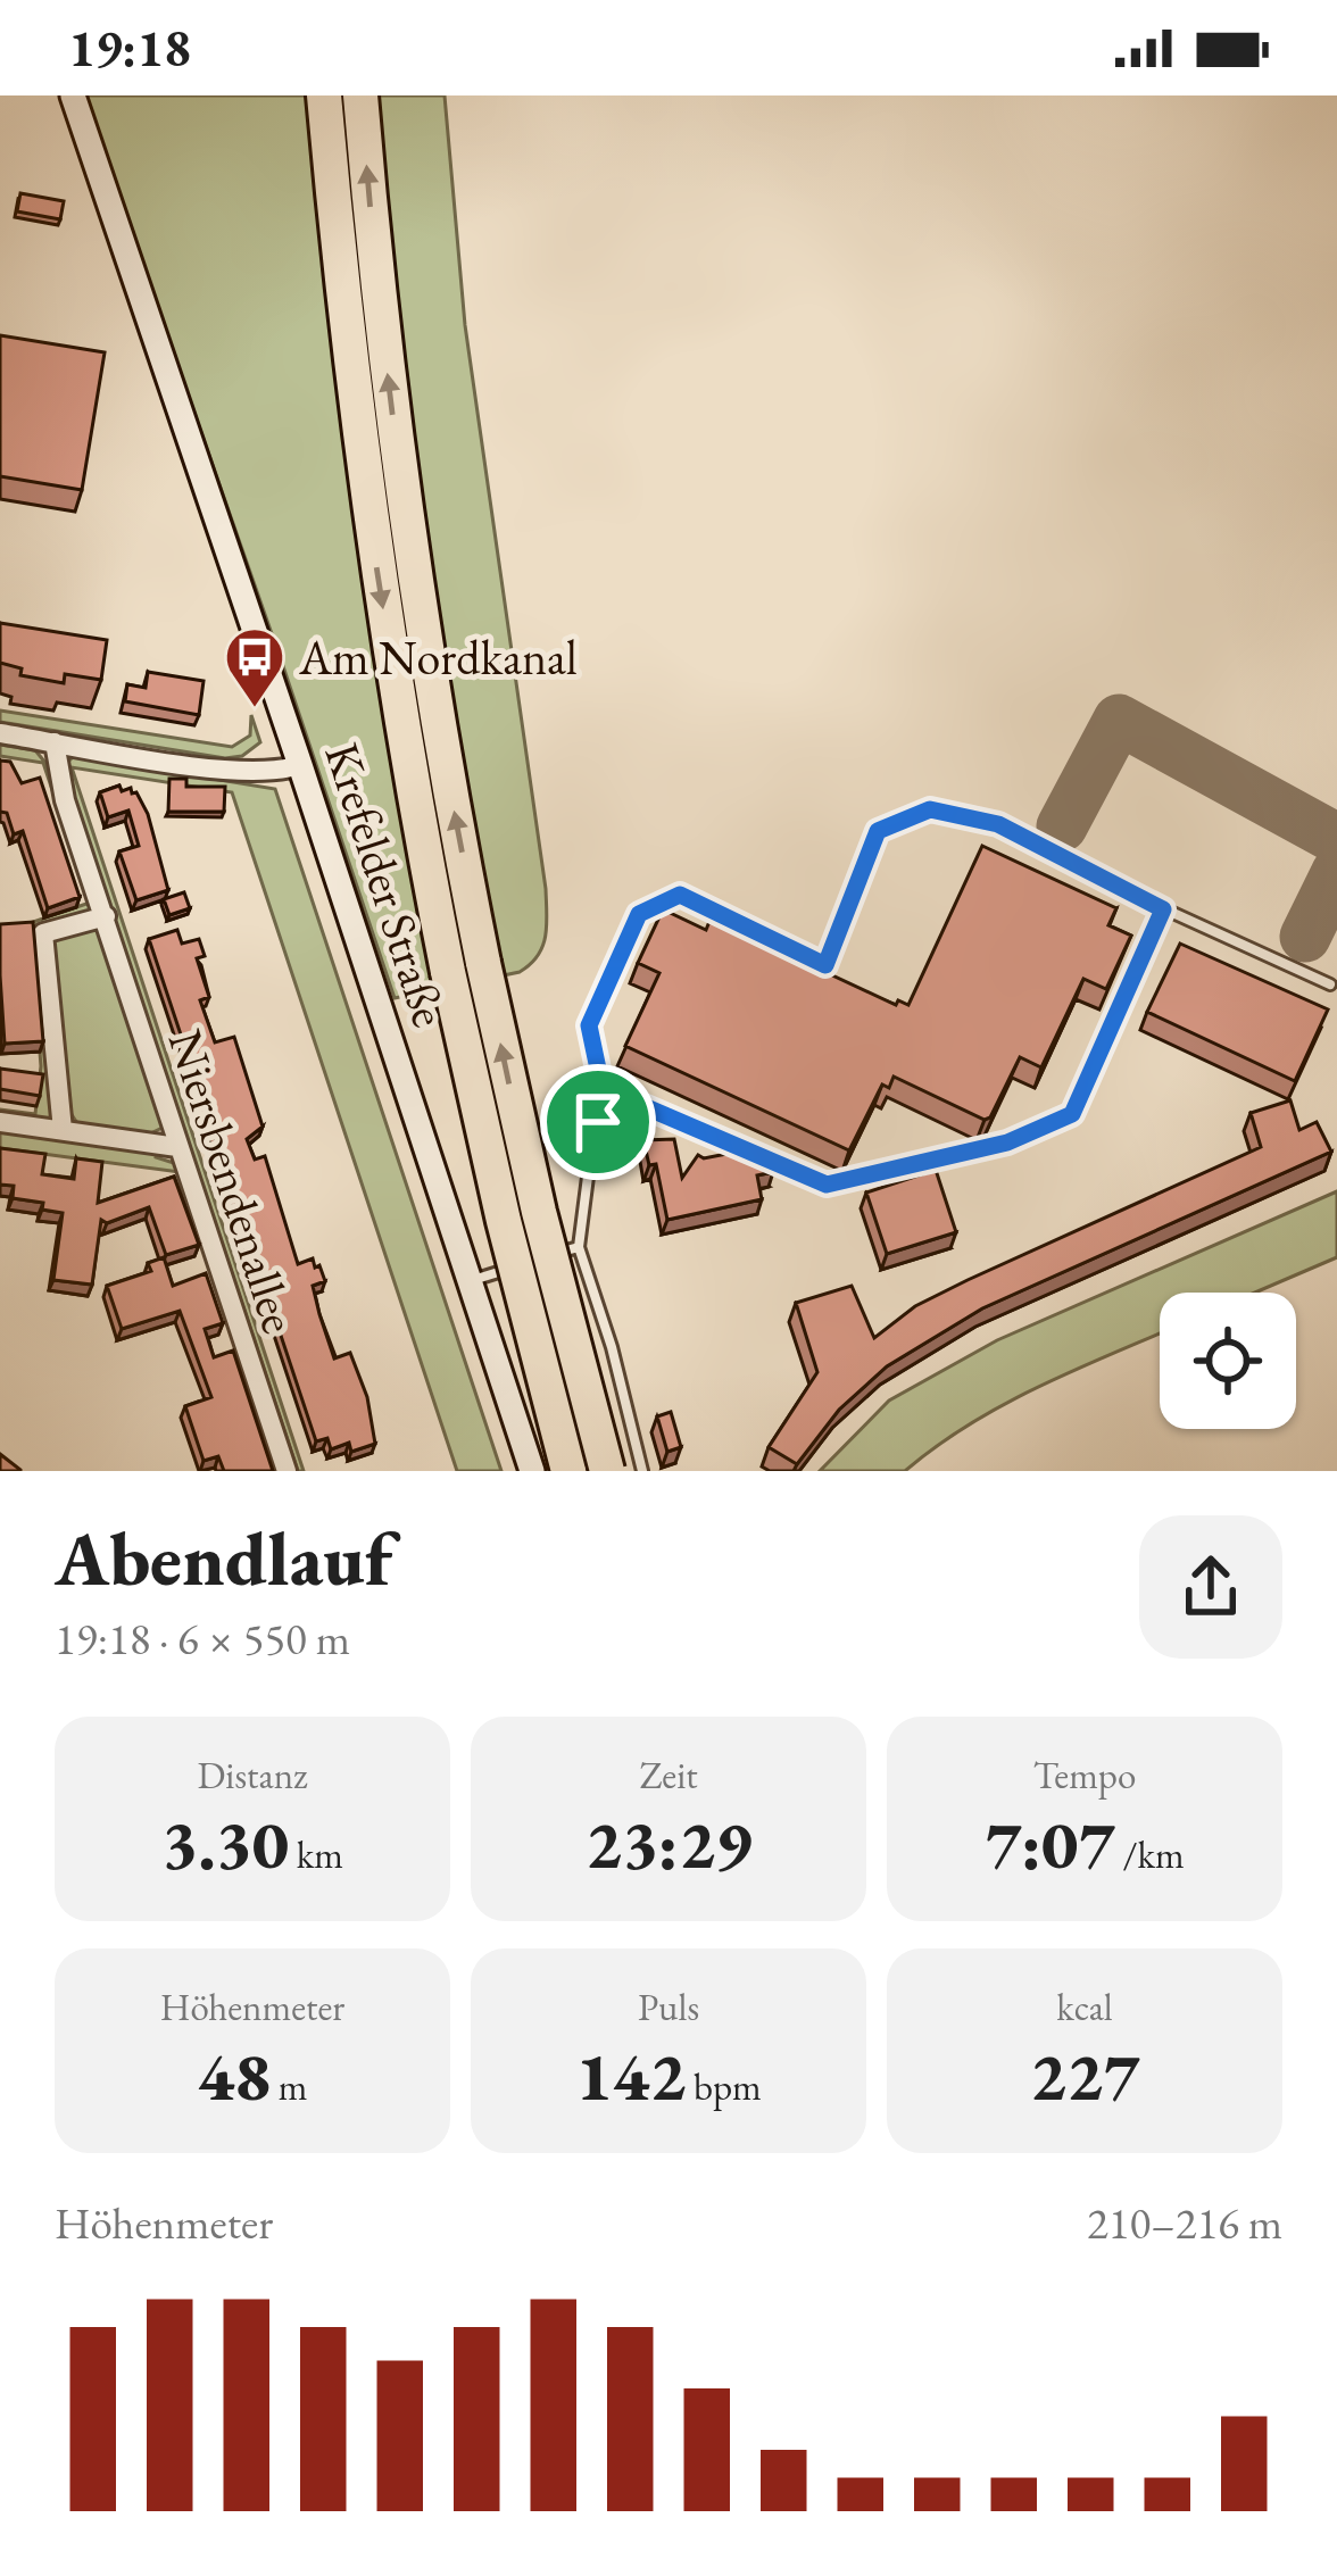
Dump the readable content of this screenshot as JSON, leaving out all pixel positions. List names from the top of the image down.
{
  "streets": {
    "street": ["Krefelder Straße", "Niersbendenallee"]
  },
  "places": {
    "bus stop": ["Am Nordkanal"]
  },
  "page": {
    "status": "19:18",
    "heading": ["Abendlauf", "19:18 · 6 × 550 m"],
    "stats": [
      ["Distanz", "3.30 km"],
      ["Zeit", "23:29"],
      ["Tempo", "7:07 /km"],
      ["Höhenmeter", "48 m"],
      ["Puls", "142 bpm"],
      ["kcal", "227"]
    ],
    "chart": ["Höhenmeter", "210–216 m"]
  }
}
